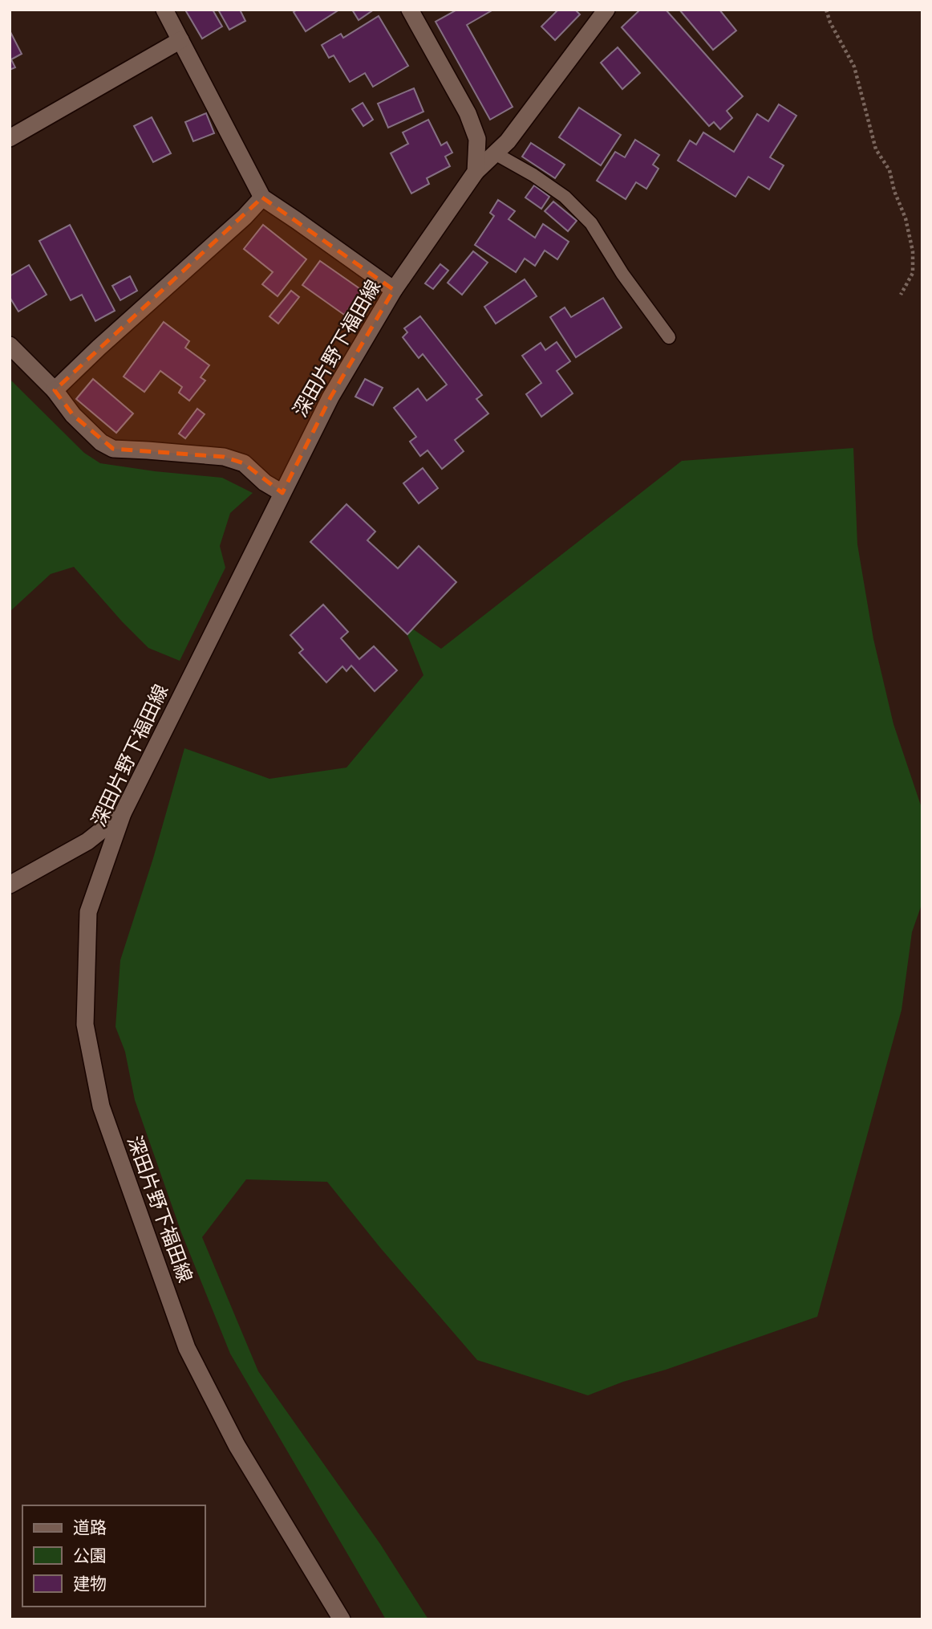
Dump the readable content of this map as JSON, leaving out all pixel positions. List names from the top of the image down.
{
  "streets": {
    "main road": ["深田片野下福田線"]
  },
  "legend": ["道路", "公園", "建物"]
}
